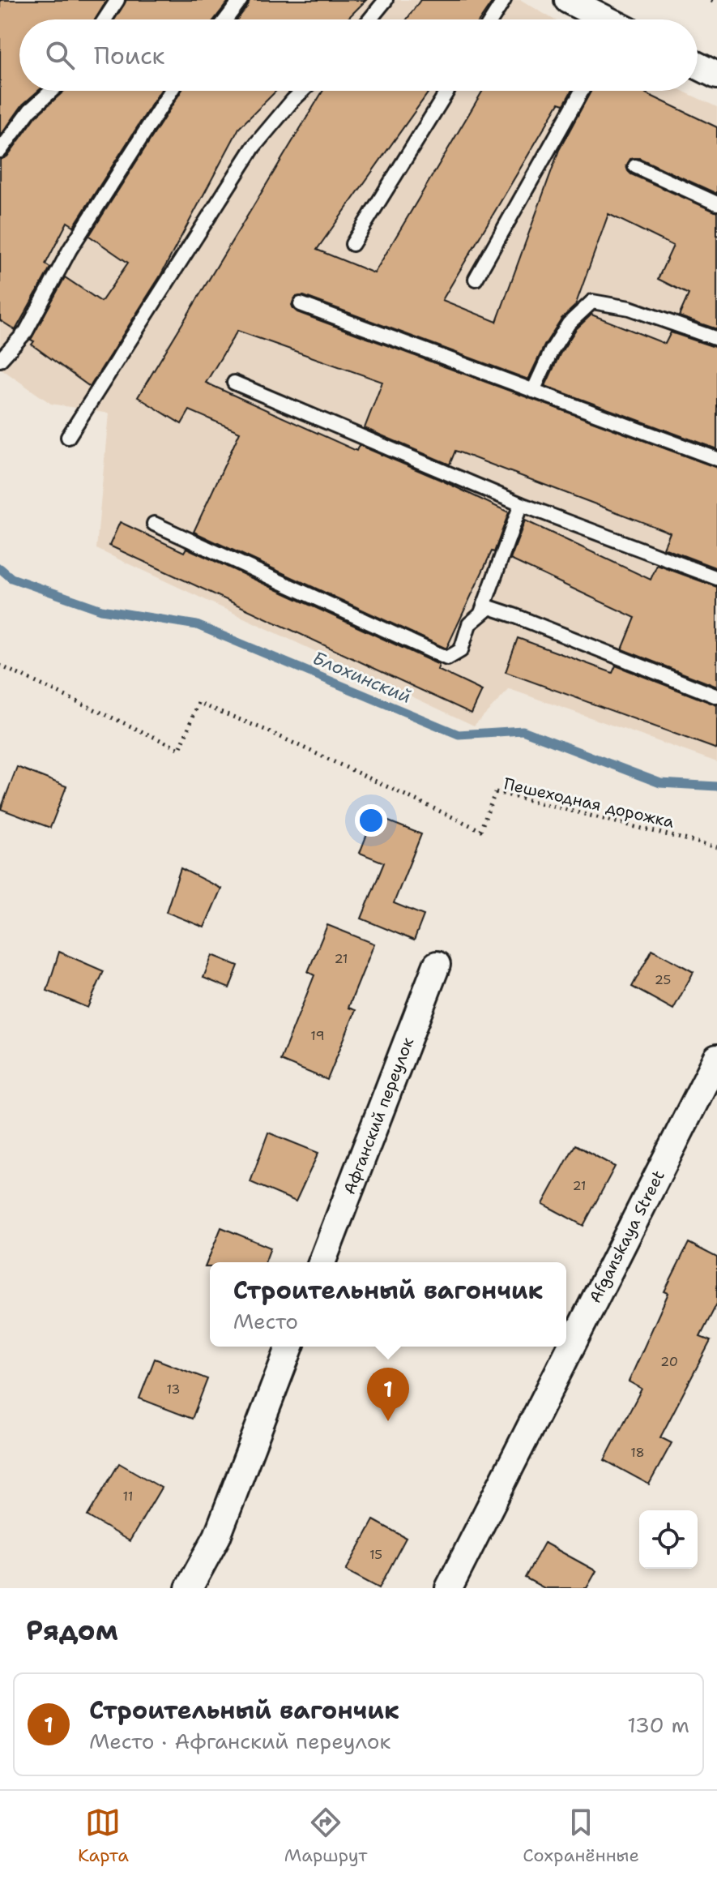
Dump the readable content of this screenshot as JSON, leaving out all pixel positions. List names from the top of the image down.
{
  "streets": {
    "street": ["Афганский переулок", "Afganskaya Street"],
    "path": ["Пешеходная дорожка"]
  },
  "water": ["Блохинский"],
  "house_numbers": [
    "21",
    "25",
    "19",
    "21",
    "20",
    "13",
    "18",
    "11",
    "15"
  ],
  "page": {
    "search": "Поиск",
    "popup": ["Строительный вагончик", "Место"],
    "pins": "1",
    "heading": "Рядом",
    "list": [
      {
        "mark": "1",
        "name": "Строительный вагончик",
        "note": "Место · Афганский переулок",
        "value": "130 m"
      }
    ],
    "nav": ["Карта", "Маршрут", "Сохранённые"]
  }
}
